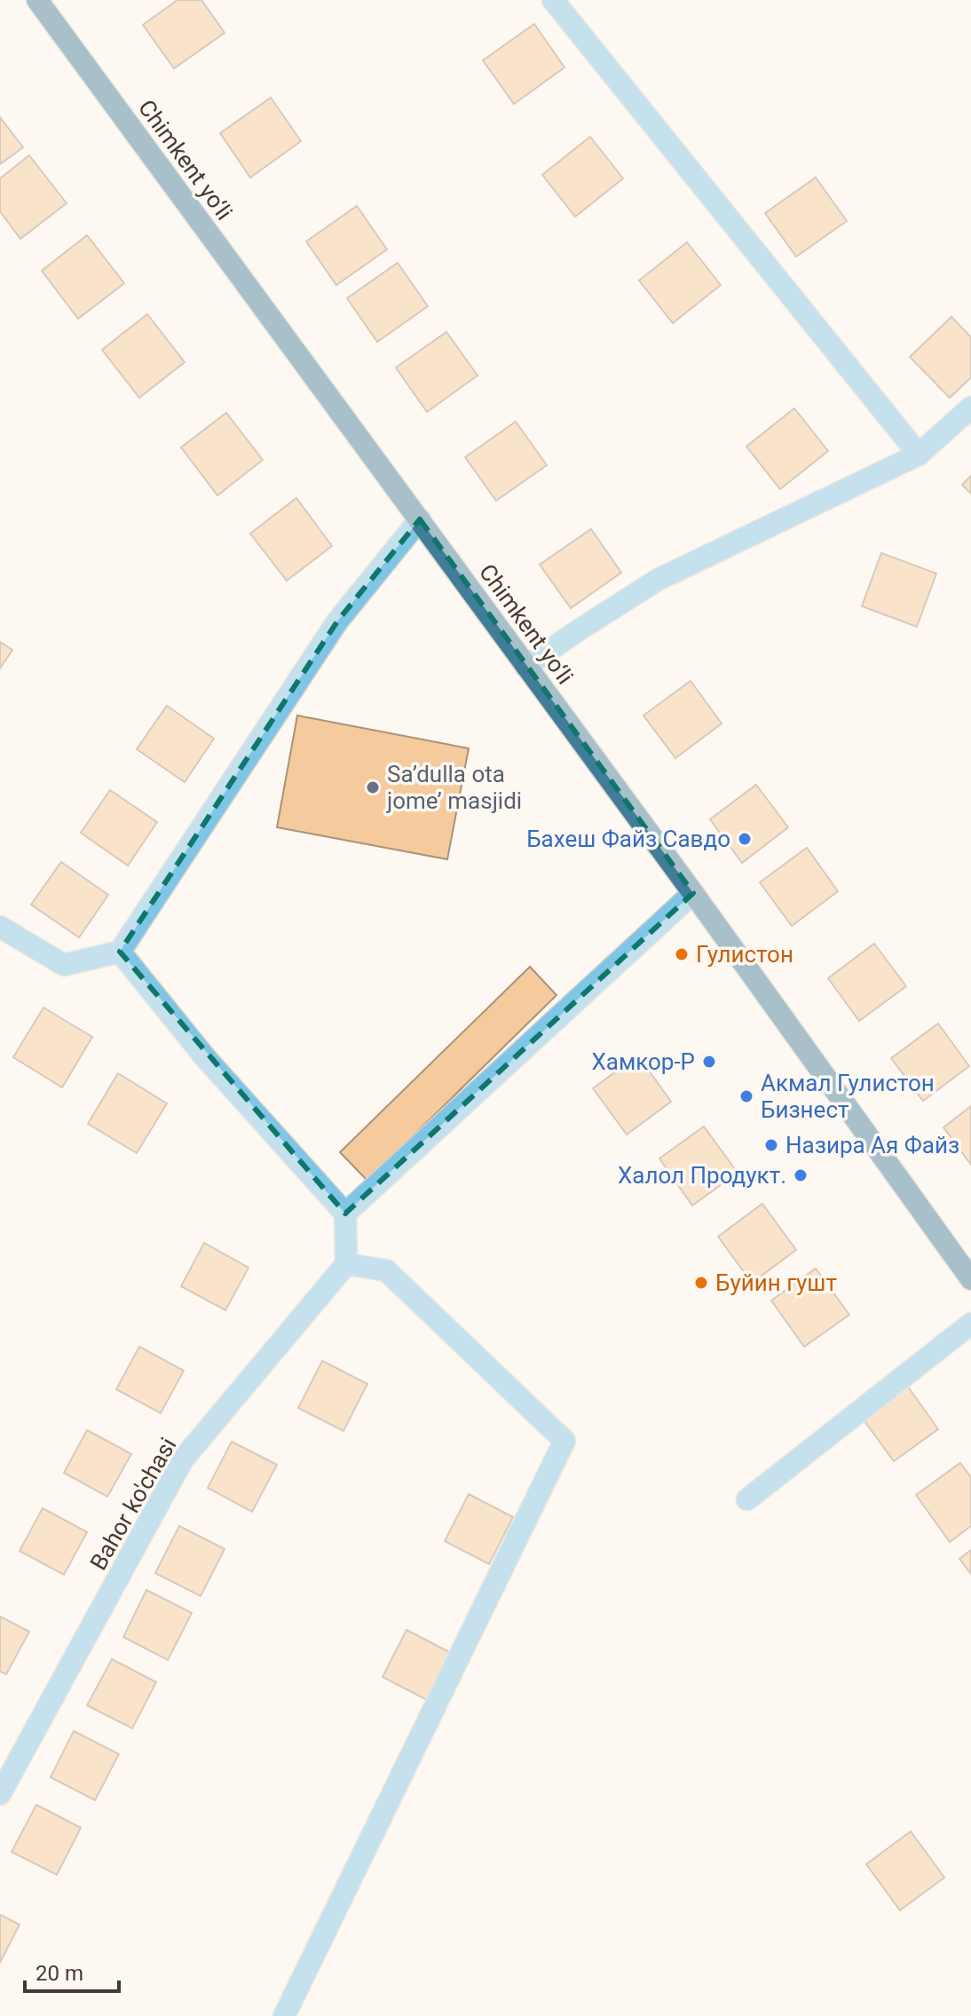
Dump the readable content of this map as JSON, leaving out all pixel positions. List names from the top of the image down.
{
  "streets": {
    "highway": ["Chimkent yo‘li"],
    "street": ["Bahor ko'chasi"]
  },
  "places": [
    "Sa’dulla ota jome’ masjidi",
    "Бахеш Файз Савдо",
    "Гулистон",
    "Хамкор-Р",
    "Акмал Гулистон Бизнест",
    "Назира Ая Файз",
    "Халол Продукт.",
    "Буйин гушт"
  ],
  "scale_bar": "20 m"
}
